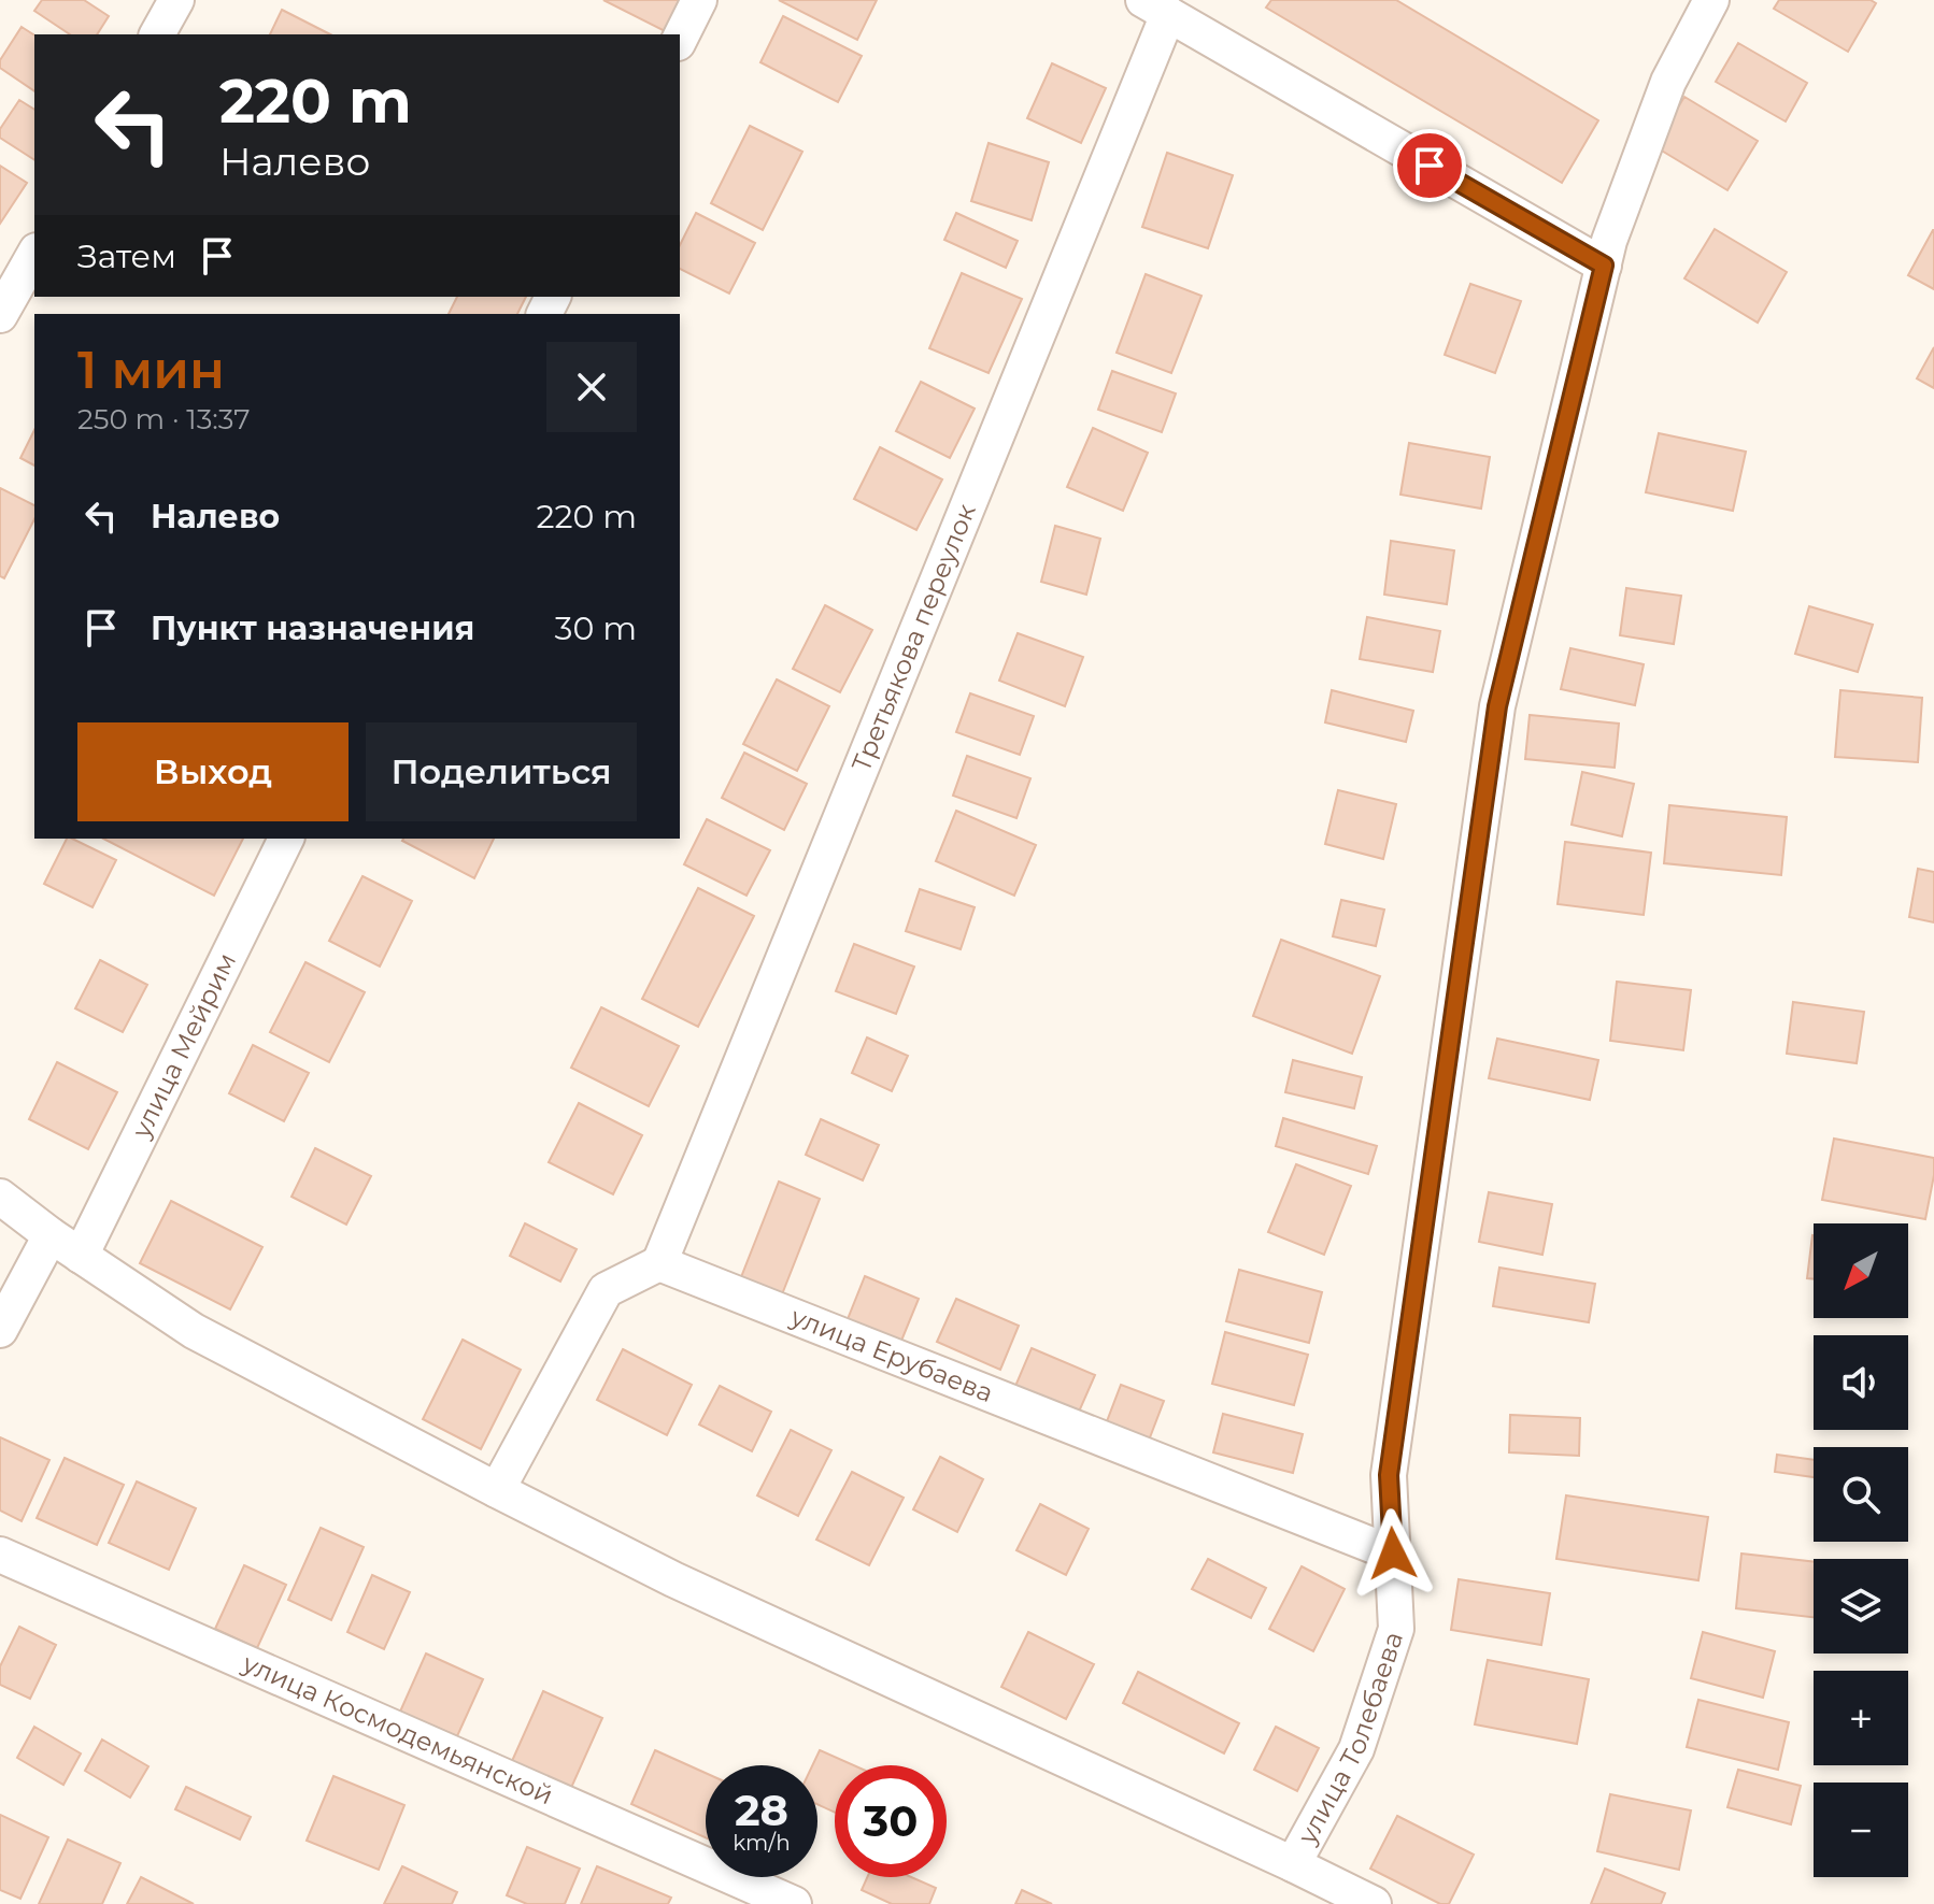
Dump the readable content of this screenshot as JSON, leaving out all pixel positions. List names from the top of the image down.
{
  "streets": {
    "street": [
      "Третьякова переулок",
      "улица Мейрим",
      "улица Ерубаева",
      "улица Космодемьянской",
      "улица Толебаева"
    ]
  },
  "crossings": [
    ["Третьякова переулок", "улица Ерубаева"],
    ["улица Ерубаева", "улица Толебаева"]
  ],
  "north": "bottom left",
  "page": {
    "turn": ["220 m", "Налево"],
    "then": "Затем",
    "heading": ["1 мин", "250 m · 13:37"],
    "list": [
      {
        "name": "Налево",
        "value": "220 m"
      },
      {
        "name": "Пункт назначения",
        "value": "30 m"
      }
    ],
    "buttons": ["Выход", "Поделиться"],
    "map_buttons": ["+", "−"],
    "speed": "28 km/h",
    "limit": "30"
  }
}
